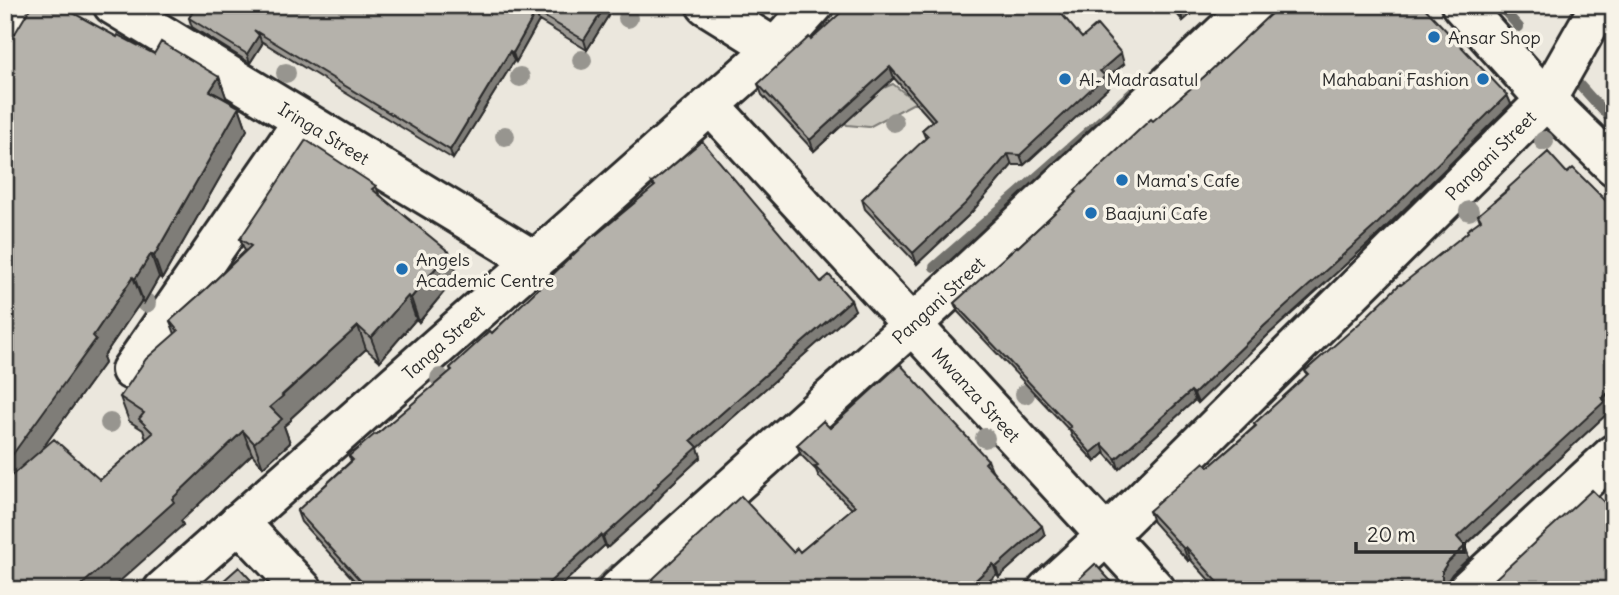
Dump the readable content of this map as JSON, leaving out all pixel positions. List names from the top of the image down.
{
  "streets": {
    "street": [
      "Iringa Street",
      "Pangani Street",
      "Tanga Street",
      "Mwanza Street"
    ]
  },
  "crossings": [
    ["Iringa Street", "Tanga Street"],
    ["Pangani Street", "Mwanza Street"],
    ["Tanga Street", "Mwanza Street"]
  ],
  "places": [
    "Ansar Shop",
    "Al- Madrasatul",
    "Mahabani Fashion",
    "Mama's Cafe",
    "Baajuni Cafe",
    "Angels Academic Centre"
  ],
  "scale_bar": "20 m"
}
